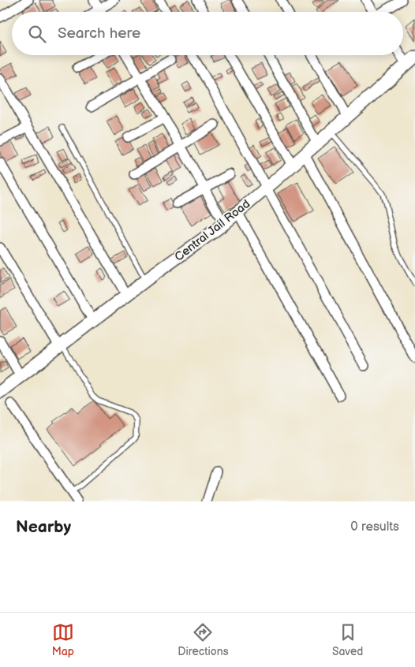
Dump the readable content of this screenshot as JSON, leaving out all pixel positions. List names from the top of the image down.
{
  "streets": {
    "main road": ["Central Jail Road"]
  },
  "page": {
    "search": "Search here",
    "heading": ["Nearby", "0 results"],
    "nav": ["Map", "Directions", "Saved"]
  }
}
